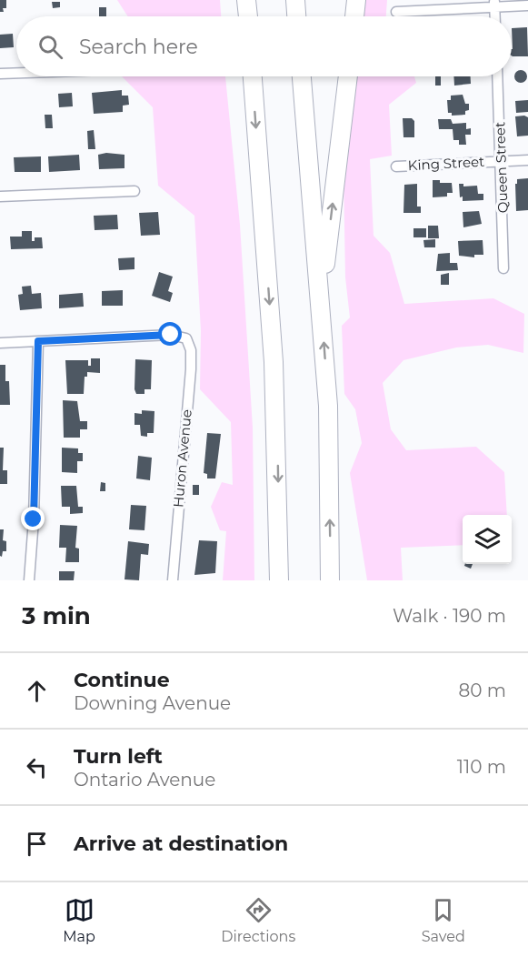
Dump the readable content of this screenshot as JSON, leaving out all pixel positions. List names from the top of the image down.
{
  "streets": {
    "street": ["King Street", "Queen Street", "Huron Avenue"]
  },
  "crossings": [
    ["King Street", "Queen Street"]
  ],
  "page": {
    "search": "Search here",
    "heading": ["3 min", "Walk · 190 m"],
    "list": [
      ["Continue", "Downing Avenue", "80 m"],
      ["Turn left", "Ontario Avenue", "110 m"],
      "Arrive at destination"
    ],
    "nav": ["Map", "Directions", "Saved"]
  }
}
